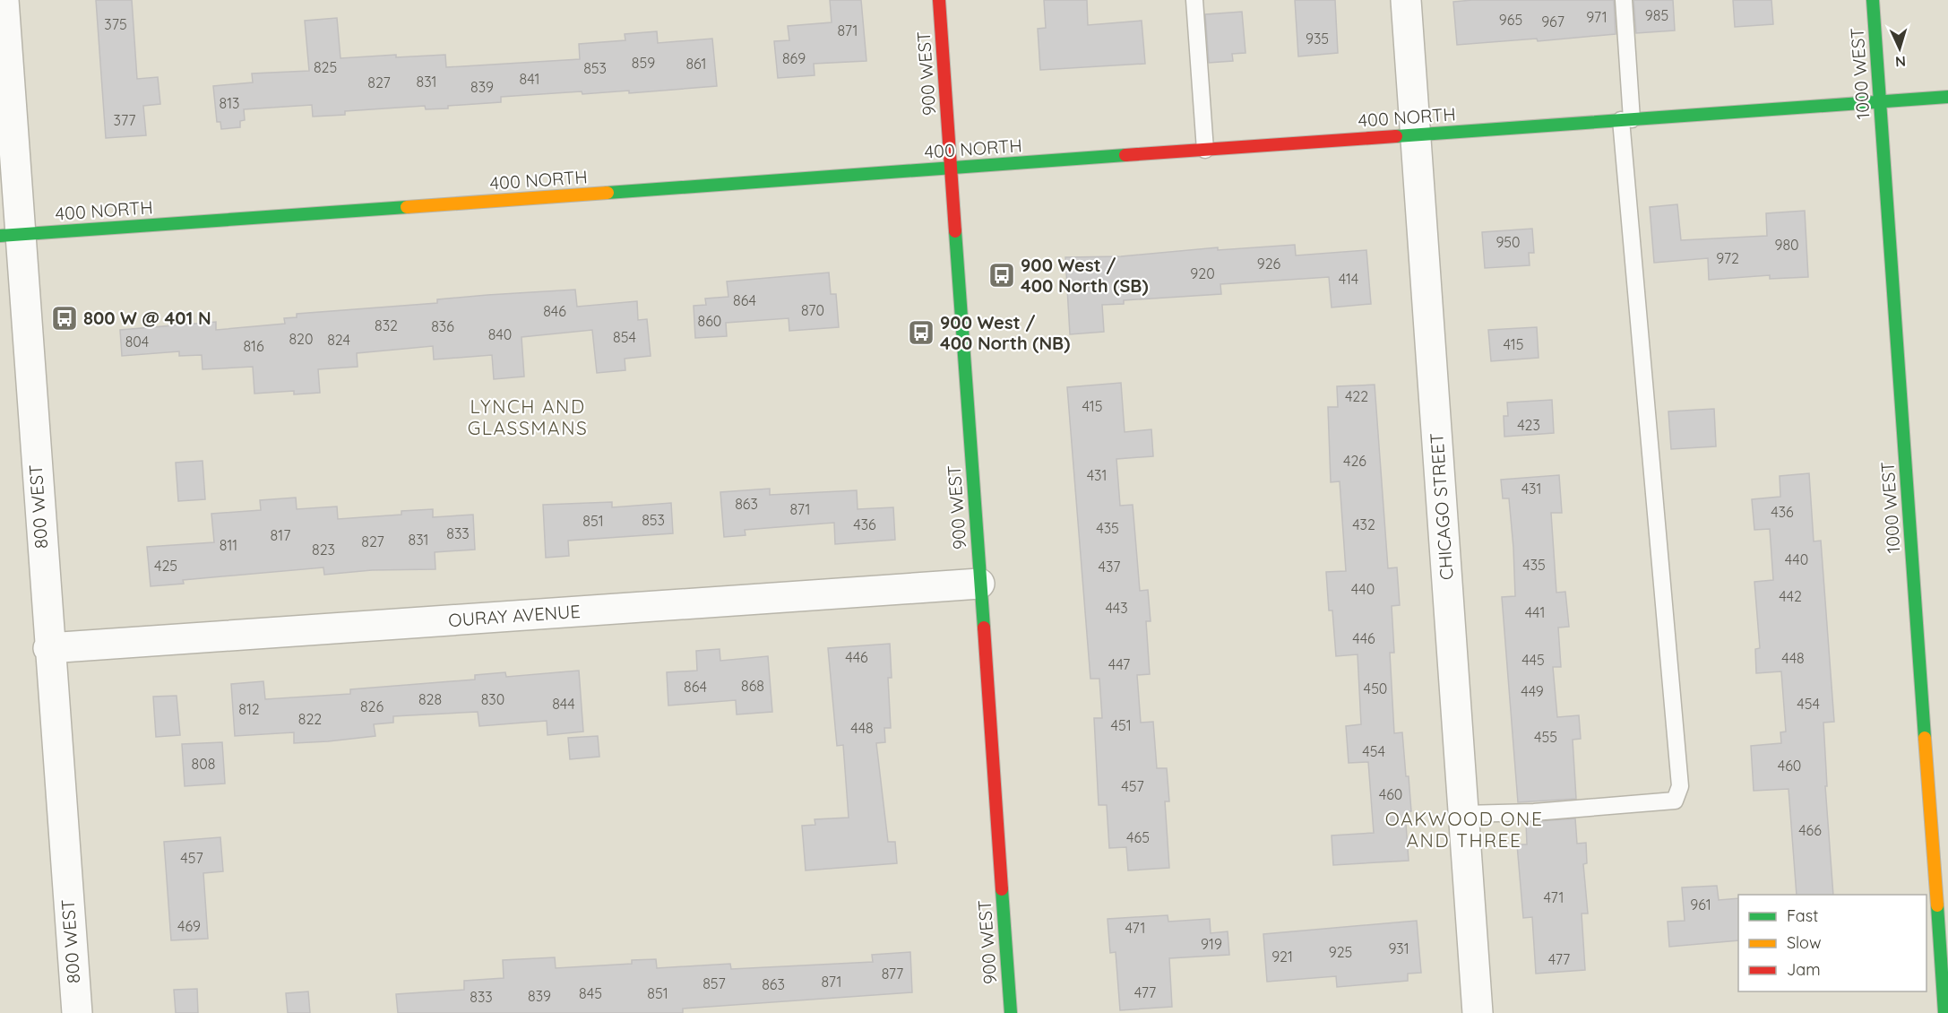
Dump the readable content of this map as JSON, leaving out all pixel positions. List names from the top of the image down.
{
  "streets": {
    "street": [
      "900 WEST",
      "1000 WEST",
      "400 NORTH",
      "800 WEST",
      "CHICAGO STREET",
      "OURAY AVENUE"
    ]
  },
  "crossings": [
    ["900 WEST", "400 NORTH"],
    ["900 WEST", "OURAY AVENUE"],
    ["1000 WEST", "400 NORTH"],
    ["400 NORTH", "800 WEST"],
    ["400 NORTH", "CHICAGO STREET"],
    ["800 WEST", "OURAY AVENUE"]
  ],
  "districts": ["LYNCH AND GLASSMANS", "OAKWOOD ONE AND THREE"],
  "places": {
    "bus stop": ["900 West / 400 North (SB)", "800 W @ 401 N", "900 West / 400 North (NB)"]
  },
  "house_numbers": [
    "985",
    "971",
    "965",
    "967",
    "375",
    "871",
    "935",
    "869",
    "859",
    "861",
    "825",
    "853",
    "841",
    "831",
    "827",
    "839",
    "813",
    "377",
    "950",
    "980",
    "972",
    "926",
    "920",
    "414",
    "864",
    "870",
    "846",
    "860",
    "832",
    "836",
    "840",
    "854",
    "820",
    "824",
    "804",
    "415",
    "816",
    "422",
    "415",
    "423",
    "426",
    "431",
    "431",
    "863",
    "871",
    "436",
    "853",
    "851",
    "436",
    "432",
    "435",
    "833",
    "817",
    "831",
    "827",
    "811",
    "823",
    "440",
    "435",
    "425",
    "437",
    "440",
    "442",
    "443",
    "441",
    "446",
    "446",
    "448",
    "445",
    "447",
    "868",
    "864",
    "450",
    "449",
    "828",
    "830",
    "844",
    "454",
    "826",
    "812",
    "822",
    "451",
    "448",
    "455",
    "454",
    "808",
    "460",
    "457",
    "460",
    "466",
    "465",
    "457",
    "471",
    "961",
    "469",
    "471",
    "919",
    "931",
    "925",
    "921",
    "477",
    "877",
    "871",
    "857",
    "863",
    "477",
    "845",
    "851",
    "839",
    "833"
  ],
  "legend": ["Fast", "Slow", "Jam"],
  "north": "bottom"
}
